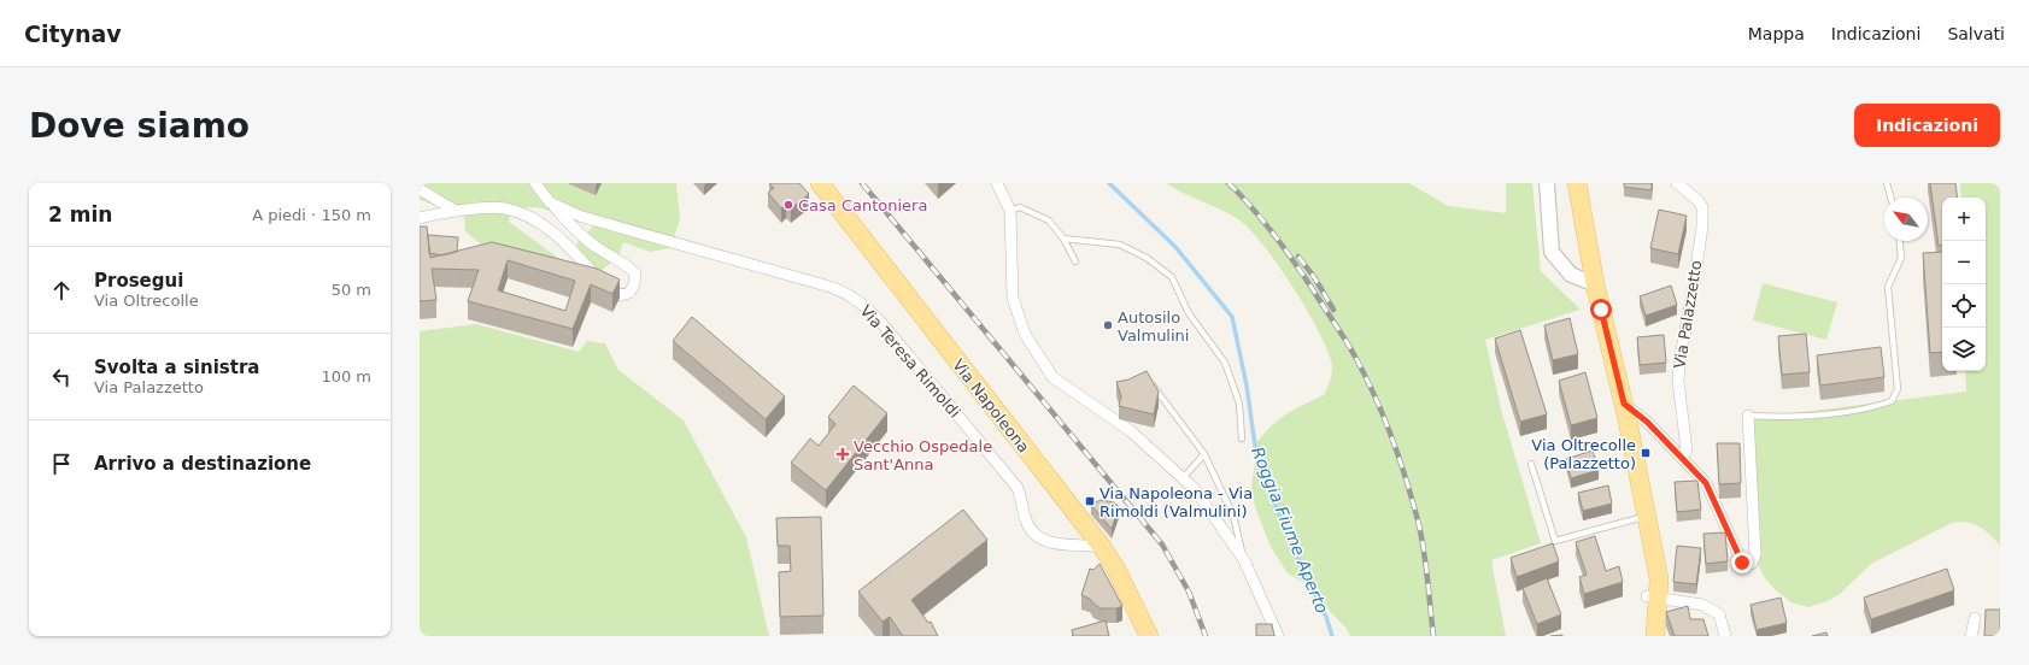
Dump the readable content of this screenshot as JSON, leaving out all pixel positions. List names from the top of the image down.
{
  "streets": {
    "main road": ["Via Napoleona"],
    "street": ["Via Palazzetto", "Via Teresa Rimoldi"]
  },
  "crossings": [
    ["Via Teresa Rimoldi", "Via Napoleona"]
  ],
  "water": ["Roggia Fiume Aperto"],
  "places": {
    "other": ["Casa Cantoniera", "Autosilo Valmulini"],
    "transit": ["Via Oltrecolle (Palazzetto)", "Via Napoleona - Via Rimoldi (Valmulini)"],
    "health": ["Vecchio Ospedale Sant'Anna"]
  },
  "north": "top left",
  "page": {
    "header": "Citynav",
    "nav": ["Mappa", "Indicazioni", "Salvati"],
    "buttons": "Indicazioni",
    "title": "Dove siamo",
    "heading": ["2 min", "A piedi · 150 m"],
    "map_buttons": ["+", "−"],
    "list": [
      ["Prosegui", "Via Oltrecolle", "50 m"],
      ["Svolta a sinistra", "Via Palazzetto", "100 m"],
      "Arrivo a destinazione"
    ]
  }
}
